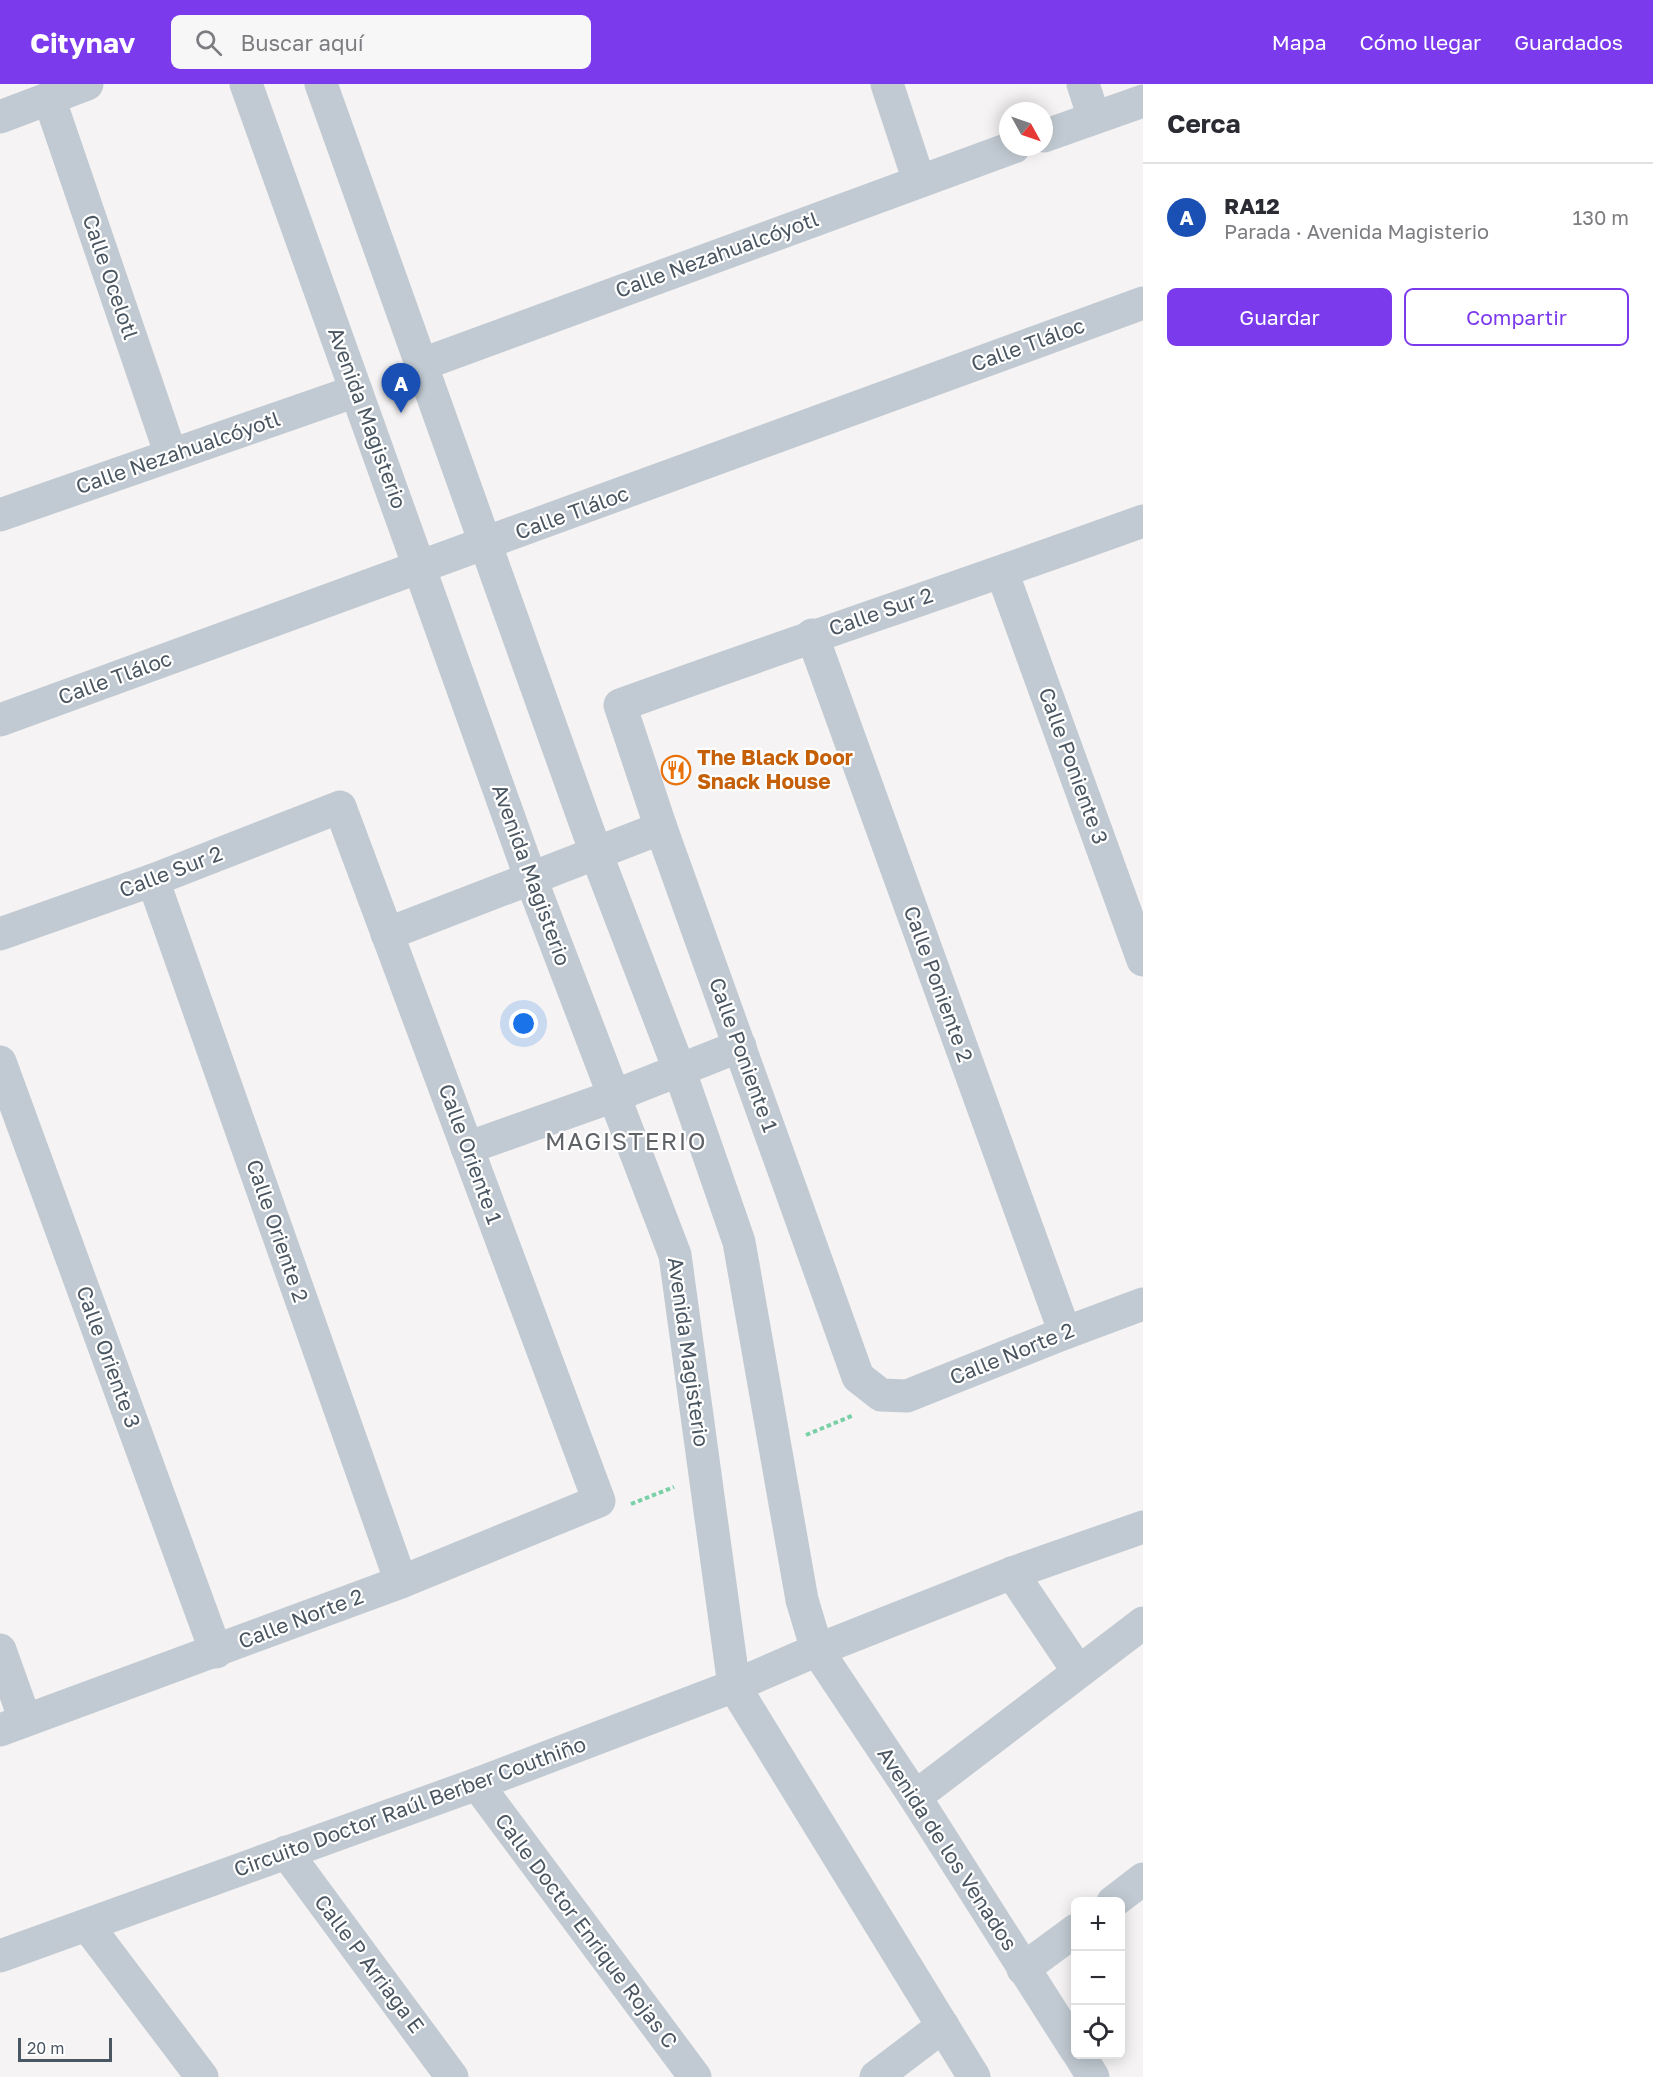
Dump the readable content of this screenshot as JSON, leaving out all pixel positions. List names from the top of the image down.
{
  "streets": {
    "street": [
      "Calle Nezahualcóyotl",
      "Calle Ocelotl",
      "Calle Tláloc",
      "Avenida Magisterio",
      "Calle Sur 2",
      "Calle Poniente 3",
      "Calle Poniente 2",
      "Calle Poniente 1",
      "Calle Oriente 1",
      "Calle Oriente 2",
      "Calle Norte 2",
      "Calle Oriente 3",
      "Circuito Doctor Raúl Berber Couthiño",
      "Avenida de los Venados",
      "Calle Doctor Enrique Rojas C",
      "Calle P Arriaga E"
    ]
  },
  "crossings": [
    ["Calle Nezahualcóyotl", "Calle Ocelotl"],
    ["Calle Nezahualcóyotl", "Avenida Magisterio"],
    ["Calle Tláloc", "Avenida Magisterio"],
    ["Avenida Magisterio", "Circuito Doctor Raúl Berber Couthiño"],
    ["Calle Sur 2", "Calle Poniente 3"],
    ["Calle Sur 2", "Calle Poniente 2"],
    ["Calle Sur 2", "Calle Poniente 1"],
    ["Calle Sur 2", "Calle Oriente 1"],
    ["Calle Sur 2", "Calle Oriente 2"],
    ["Calle Poniente 2", "Calle Norte 2"],
    ["Calle Poniente 1", "Calle Norte 2"],
    ["Calle Oriente 1", "Calle Norte 2"],
    ["Calle Oriente 2", "Calle Norte 2"],
    ["Calle Norte 2", "Calle Oriente 3"],
    ["Circuito Doctor Raúl Berber Couthiño", "Avenida de los Venados"],
    ["Circuito Doctor Raúl Berber Couthiño", "Calle Doctor Enrique Rojas C"],
    ["Circuito Doctor Raúl Berber Couthiño", "Calle P Arriaga E"]
  ],
  "districts": ["MAGISTERIO"],
  "places": {
    "restaurant": ["The Black Door Snack House"]
  },
  "scale_bar": "20 m",
  "north": "bottom right",
  "page": {
    "header": "Citynav",
    "search": "Buscar aquí",
    "nav": ["Mapa", "Cómo llegar", "Guardados"],
    "heading": "Cerca",
    "list": [
      {
        "mark": "A",
        "name": "RA12",
        "note": "Parada · Avenida Magisterio",
        "value": "130 m"
      }
    ],
    "buttons": ["Guardar", "Compartir"],
    "pins": "A",
    "map_buttons": ["+", "−"],
    "scale": "20 m"
  }
}
